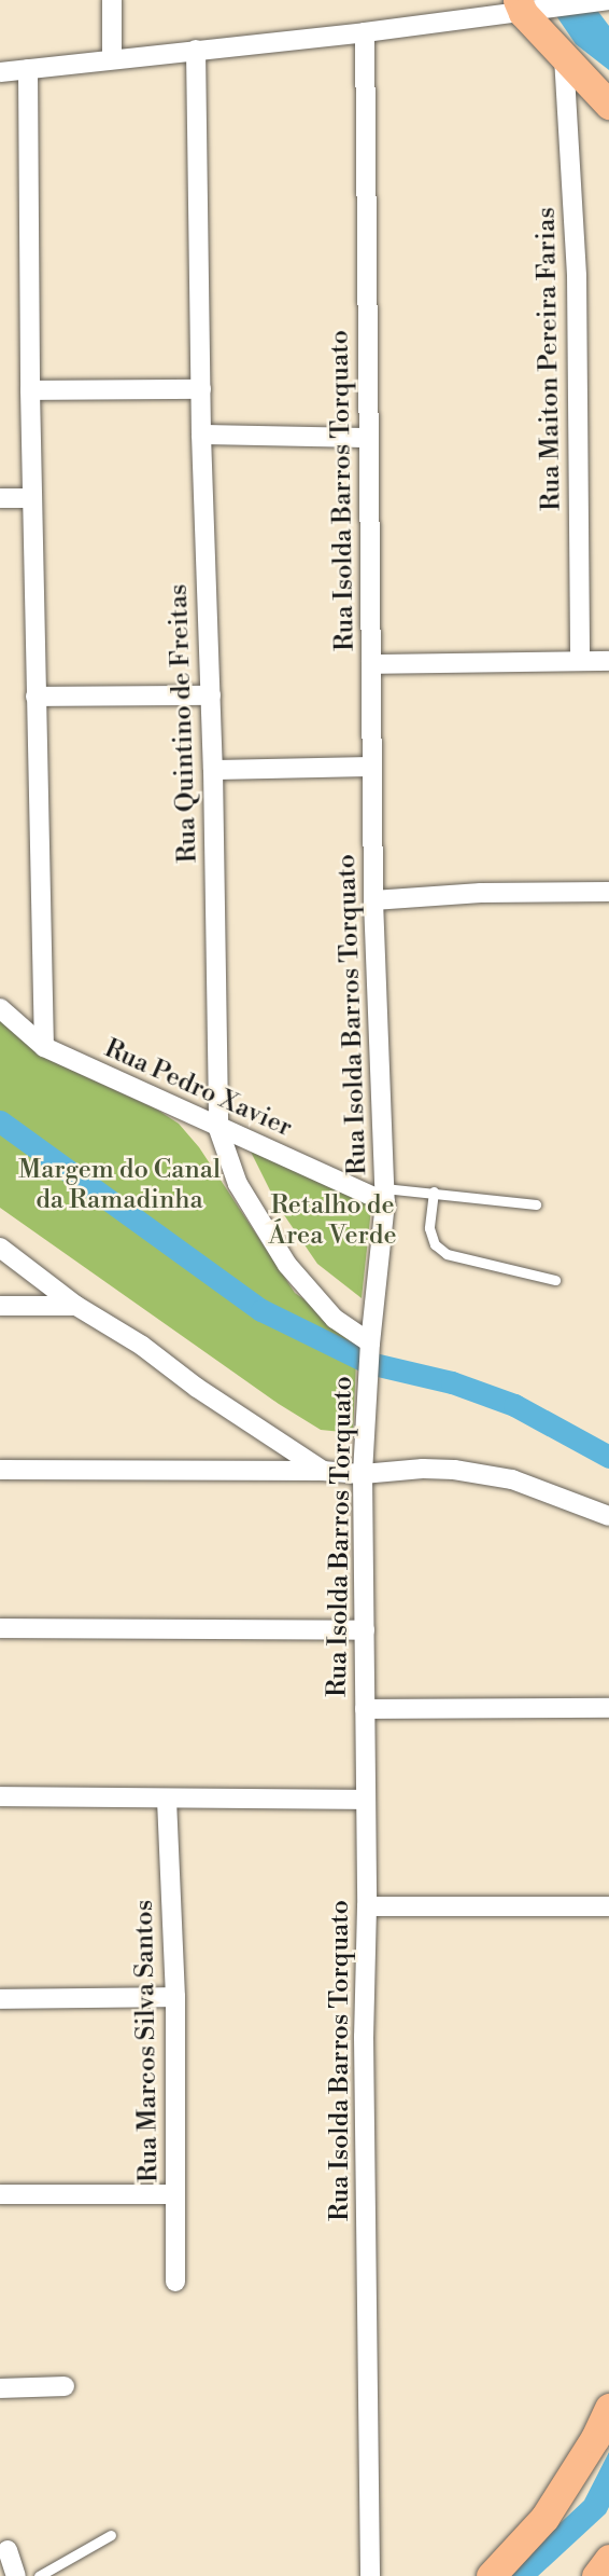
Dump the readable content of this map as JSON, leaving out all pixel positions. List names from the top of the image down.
{
  "streets": {
    "street": [
      "Rua Maiton Pereira Farias",
      "Rua Isolda Barros Torquato",
      "Rua Quintino de Freitas",
      "Rua Pedro Xavier",
      "Rua Marcos Silva Santos"
    ]
  },
  "crossings": [
    ["Rua Isolda Barros Torquato", "Rua Quintino de Freitas"],
    ["Rua Isolda Barros Torquato", "Rua Pedro Xavier"],
    ["Rua Quintino de Freitas", "Rua Pedro Xavier"]
  ],
  "parks": ["Margem do Canal da Ramadinha", "Retalho de Área Verde"]
}
